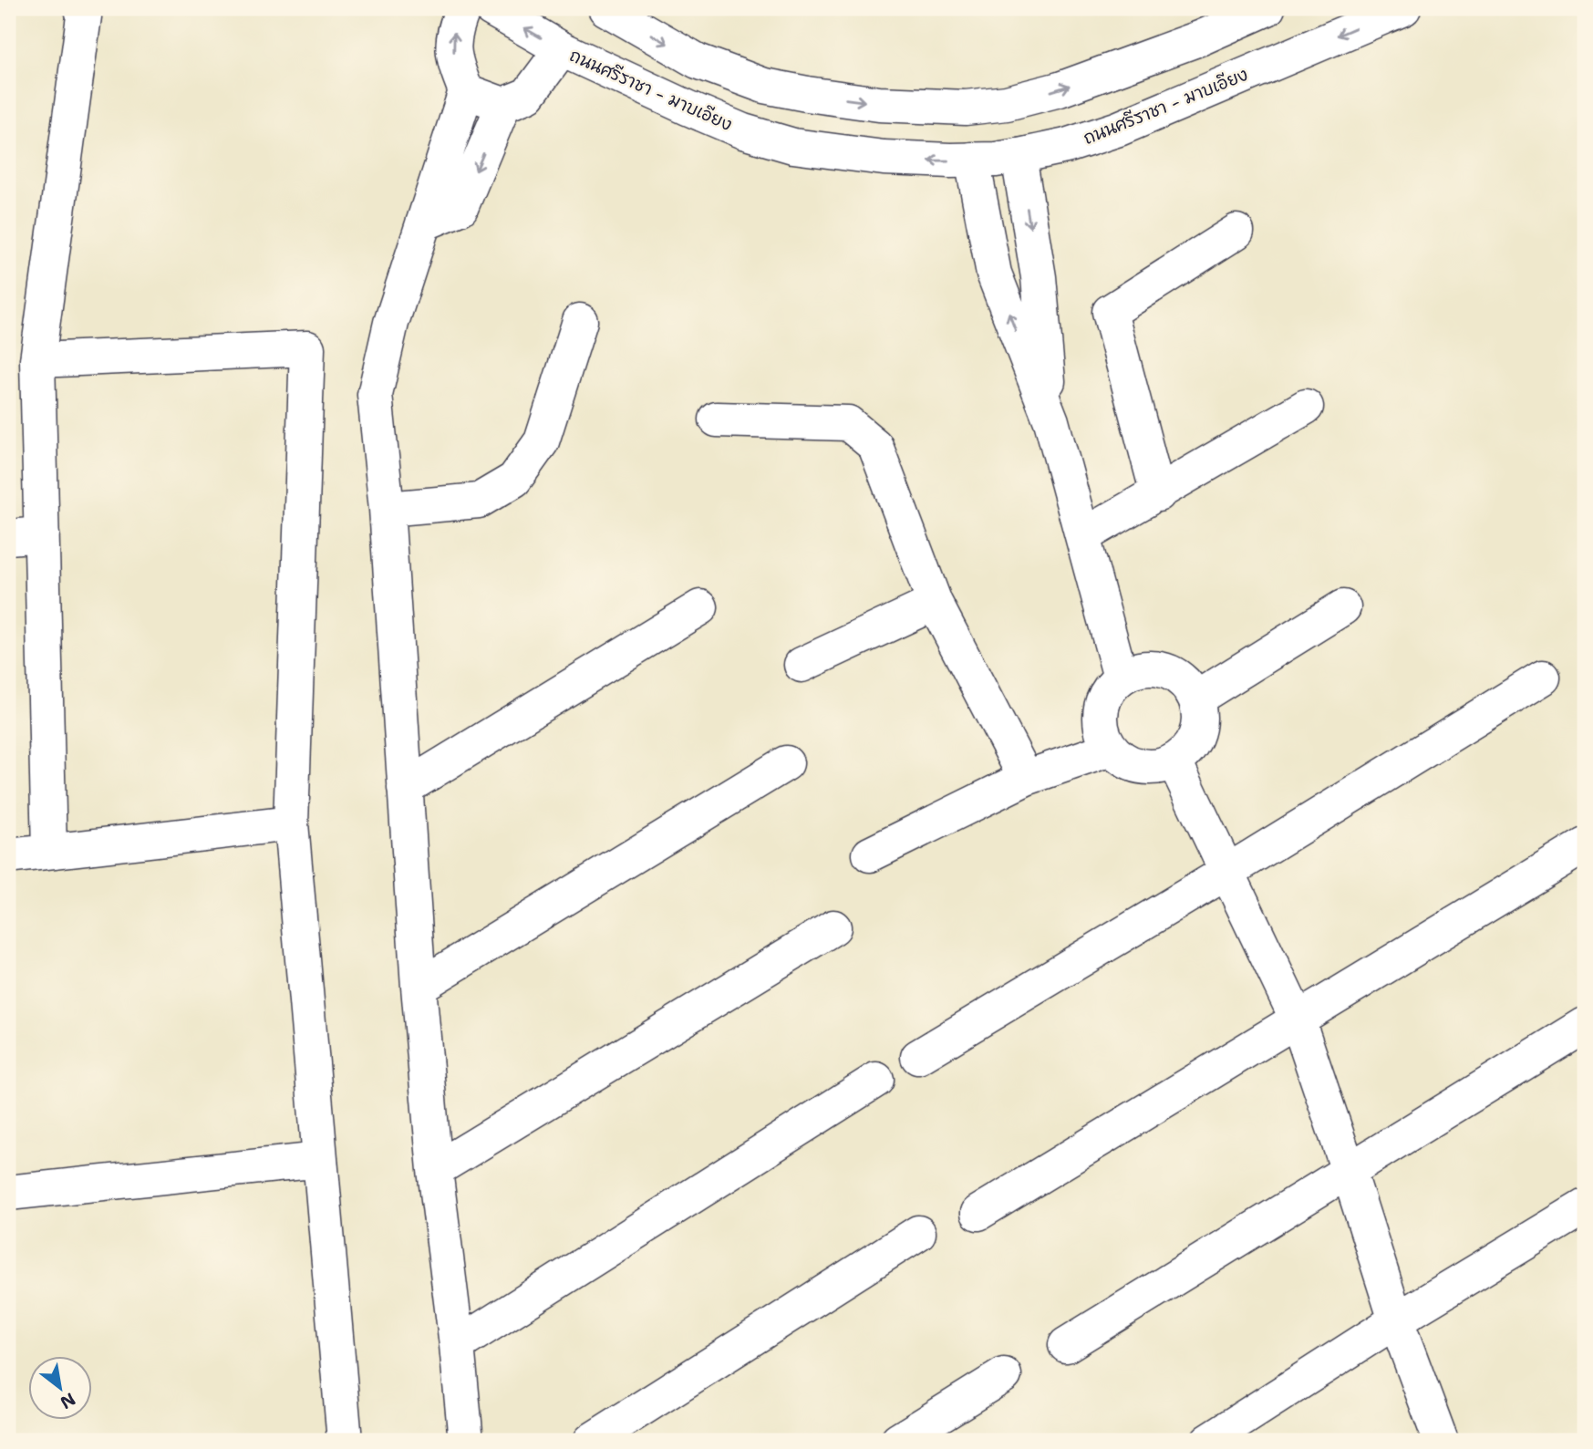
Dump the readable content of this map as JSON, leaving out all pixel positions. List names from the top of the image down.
{
  "streets": {
    "street": ["ถนนศรีราชา - มาบเอียง"]
  },
  "north": "bottom right"
}
